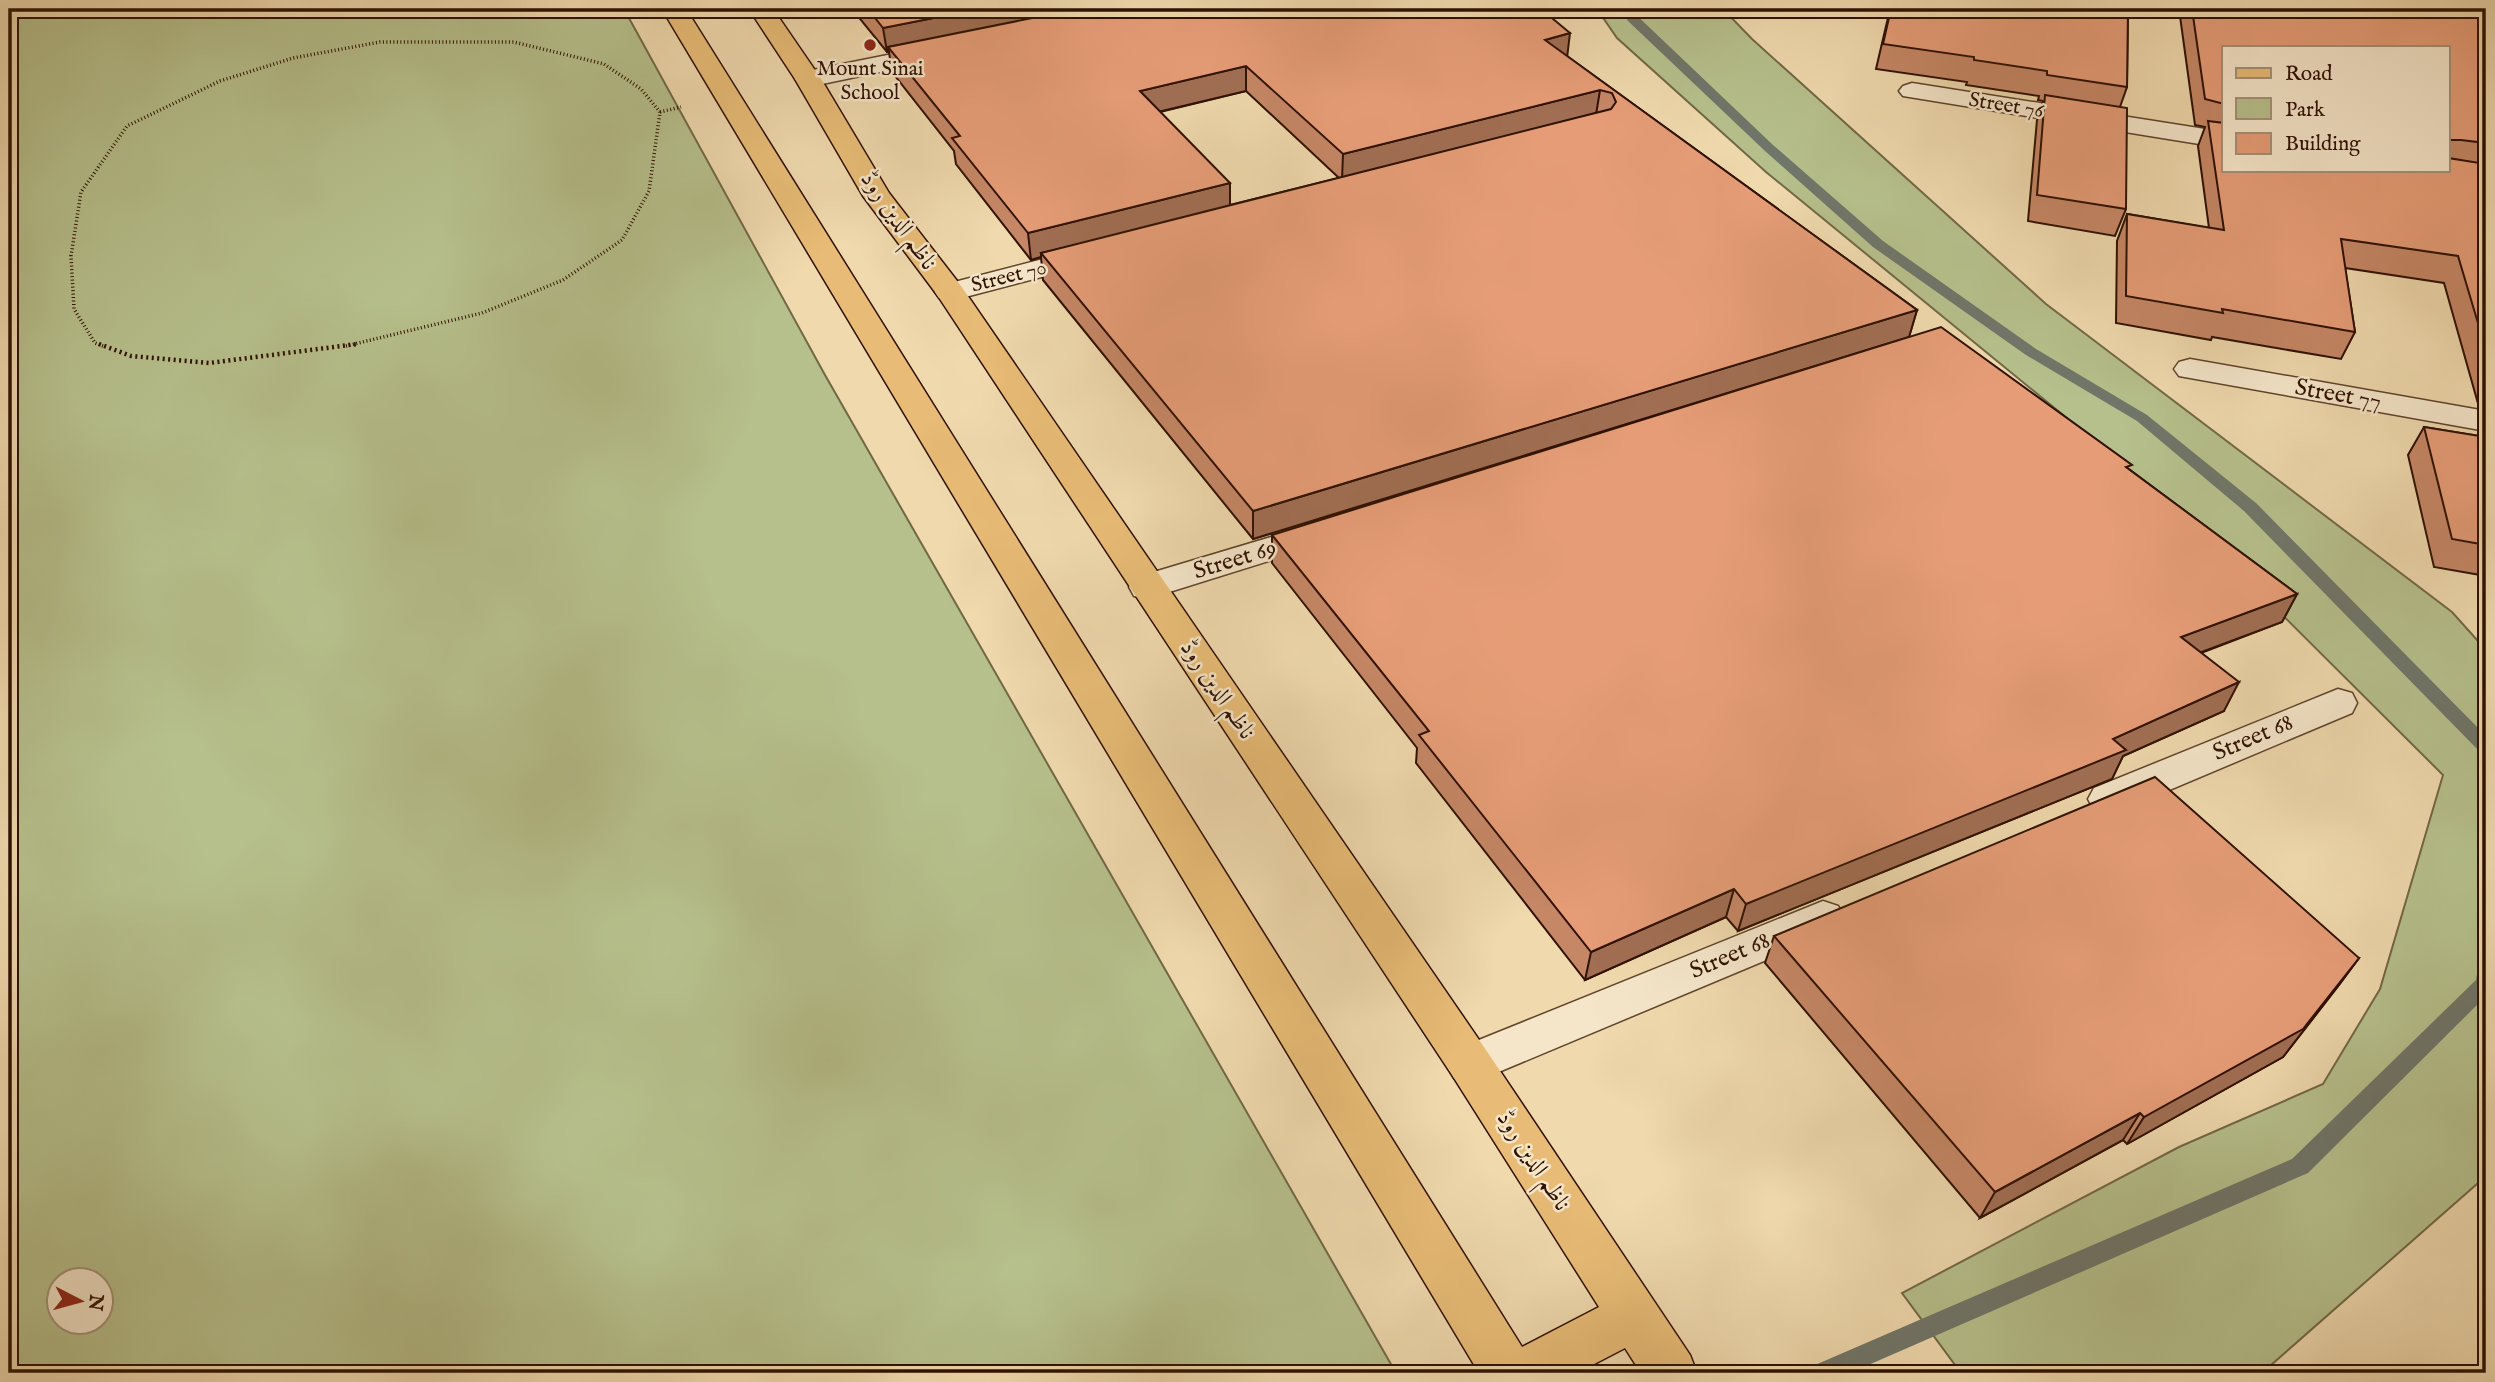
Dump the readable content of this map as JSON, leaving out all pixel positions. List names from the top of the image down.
{
  "streets": {
    "main road": ["ناظم الدین روڈ"],
    "street": [
      "Street 76",
      "Street 70",
      "Street 77",
      "Street 69",
      "Street 68"
    ]
  },
  "crossings": [
    ["ناظم الدین روڈ", "Street 70"],
    ["ناظم الدین روڈ", "Street 69"],
    ["ناظم الدین روڈ", "Street 68"]
  ],
  "places": ["Mount Sinai School"],
  "legend": ["Road", "Park", "Building"],
  "north": "right"
}
